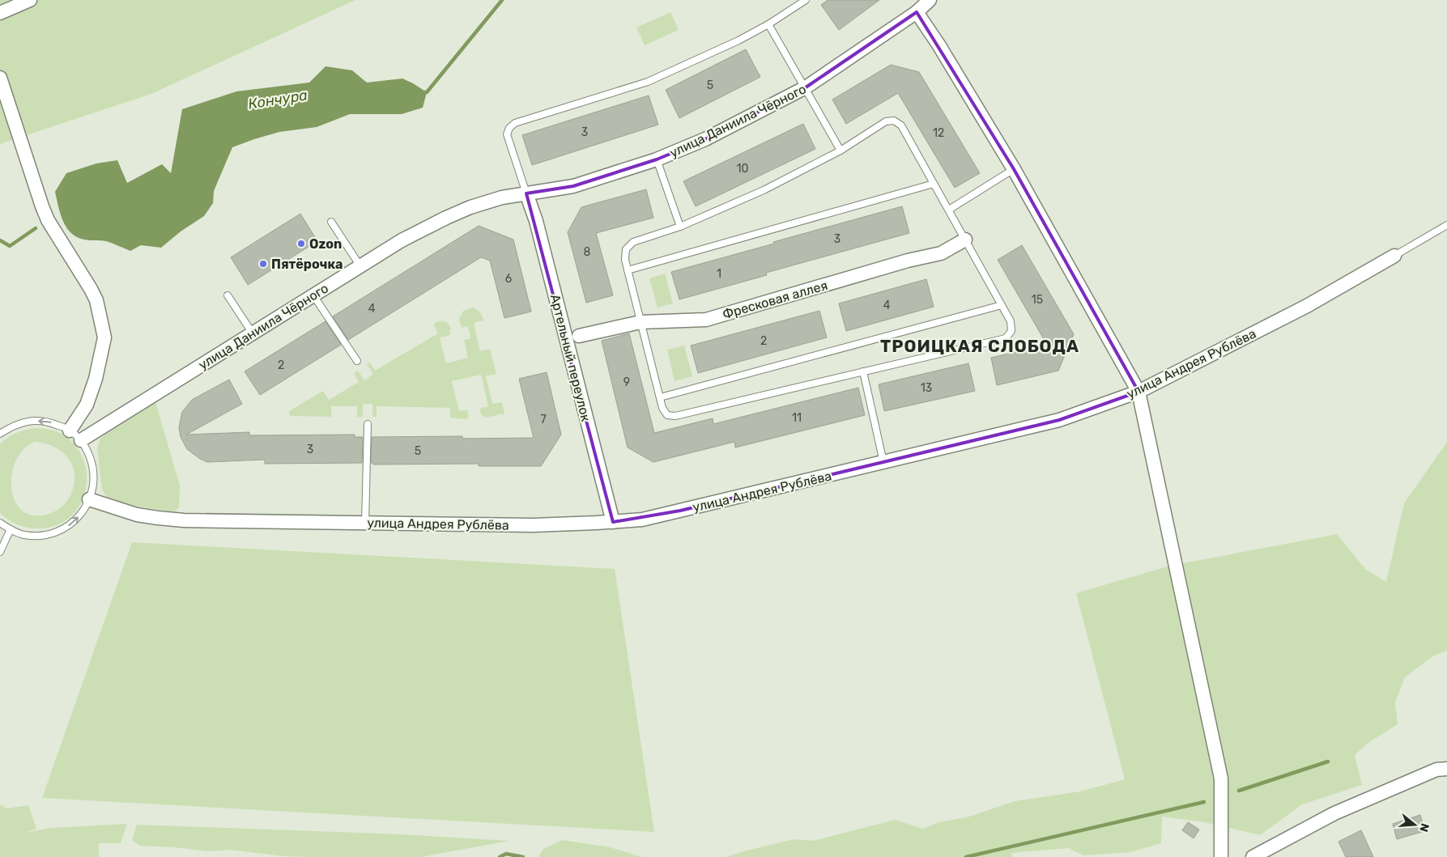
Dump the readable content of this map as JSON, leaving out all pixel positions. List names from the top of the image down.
{
  "streets": {
    "street": [
      "улица Даниила Чёрного",
      "Фресковая аллея",
      "Артельный переулок",
      "улица Андрея Рублёва"
    ]
  },
  "crossings": [
    ["улица Даниила Чёрного", "Артельный переулок"],
    ["Артельный переулок", "улица Андрея Рублёва"]
  ],
  "districts": ["ТРОИЦКАЯ СЛОБОДА"],
  "water": ["Кончура"],
  "places": ["Ozon", "Пятёрочка"],
  "house_numbers": [
    "5",
    "3",
    "12",
    "10",
    "3",
    "8",
    "1",
    "6",
    "15",
    "4",
    "4",
    "2",
    "2",
    "9",
    "13",
    "11",
    "7",
    "3",
    "5"
  ],
  "north": "right"
}
